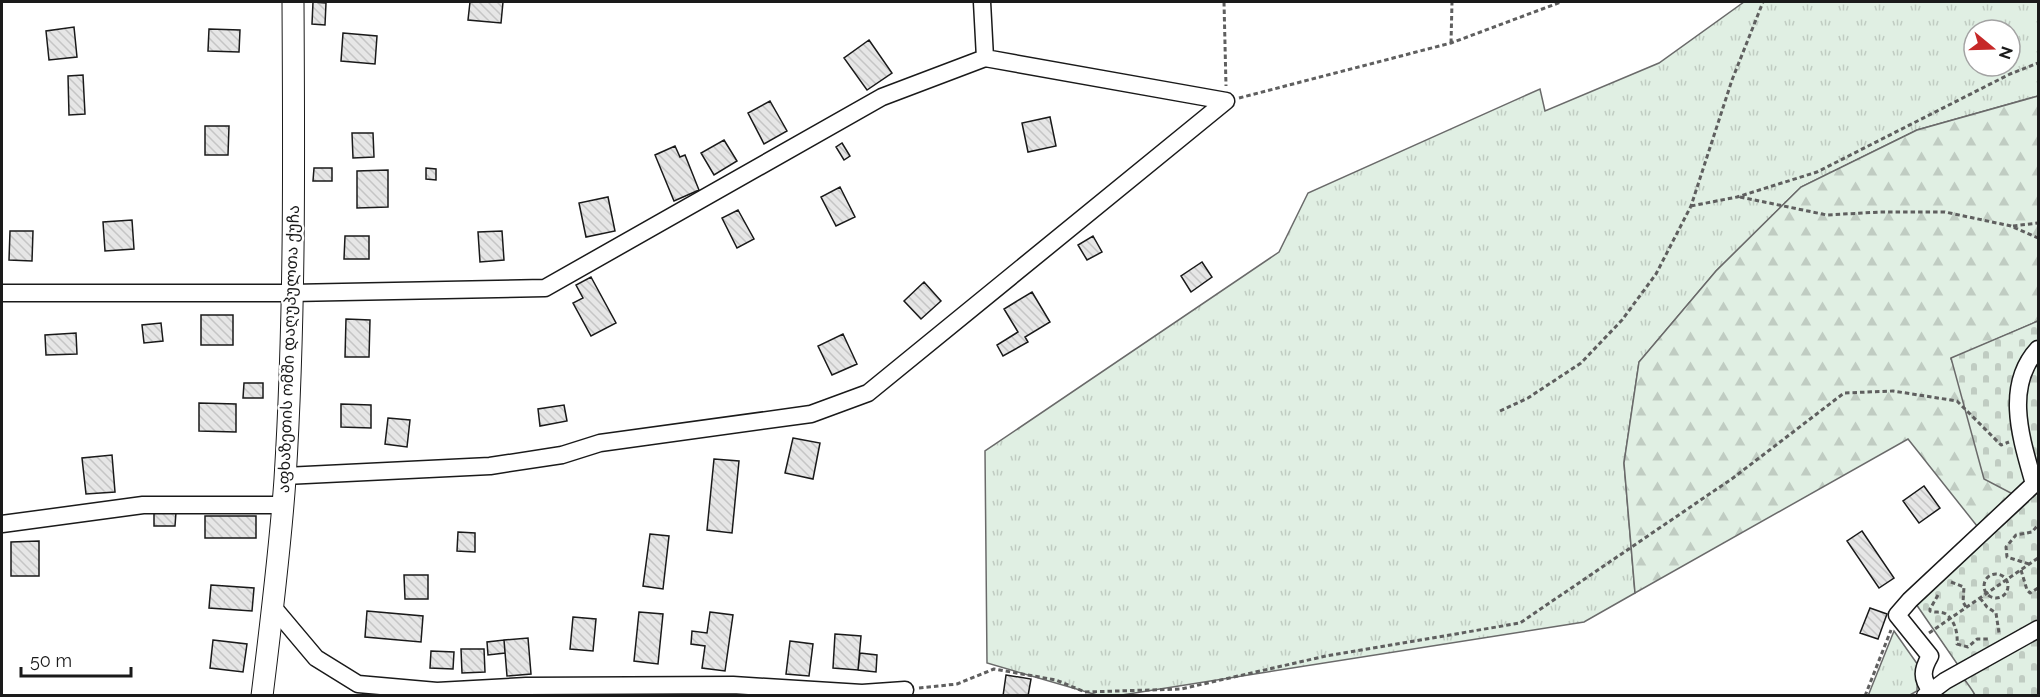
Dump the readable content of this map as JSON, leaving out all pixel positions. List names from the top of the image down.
{
  "streets": {
    "main road": ["აფხაზეთის ომში დაღუპულთა ქუჩა"]
  },
  "scale_bar": "50 m",
  "north": "right"
}
